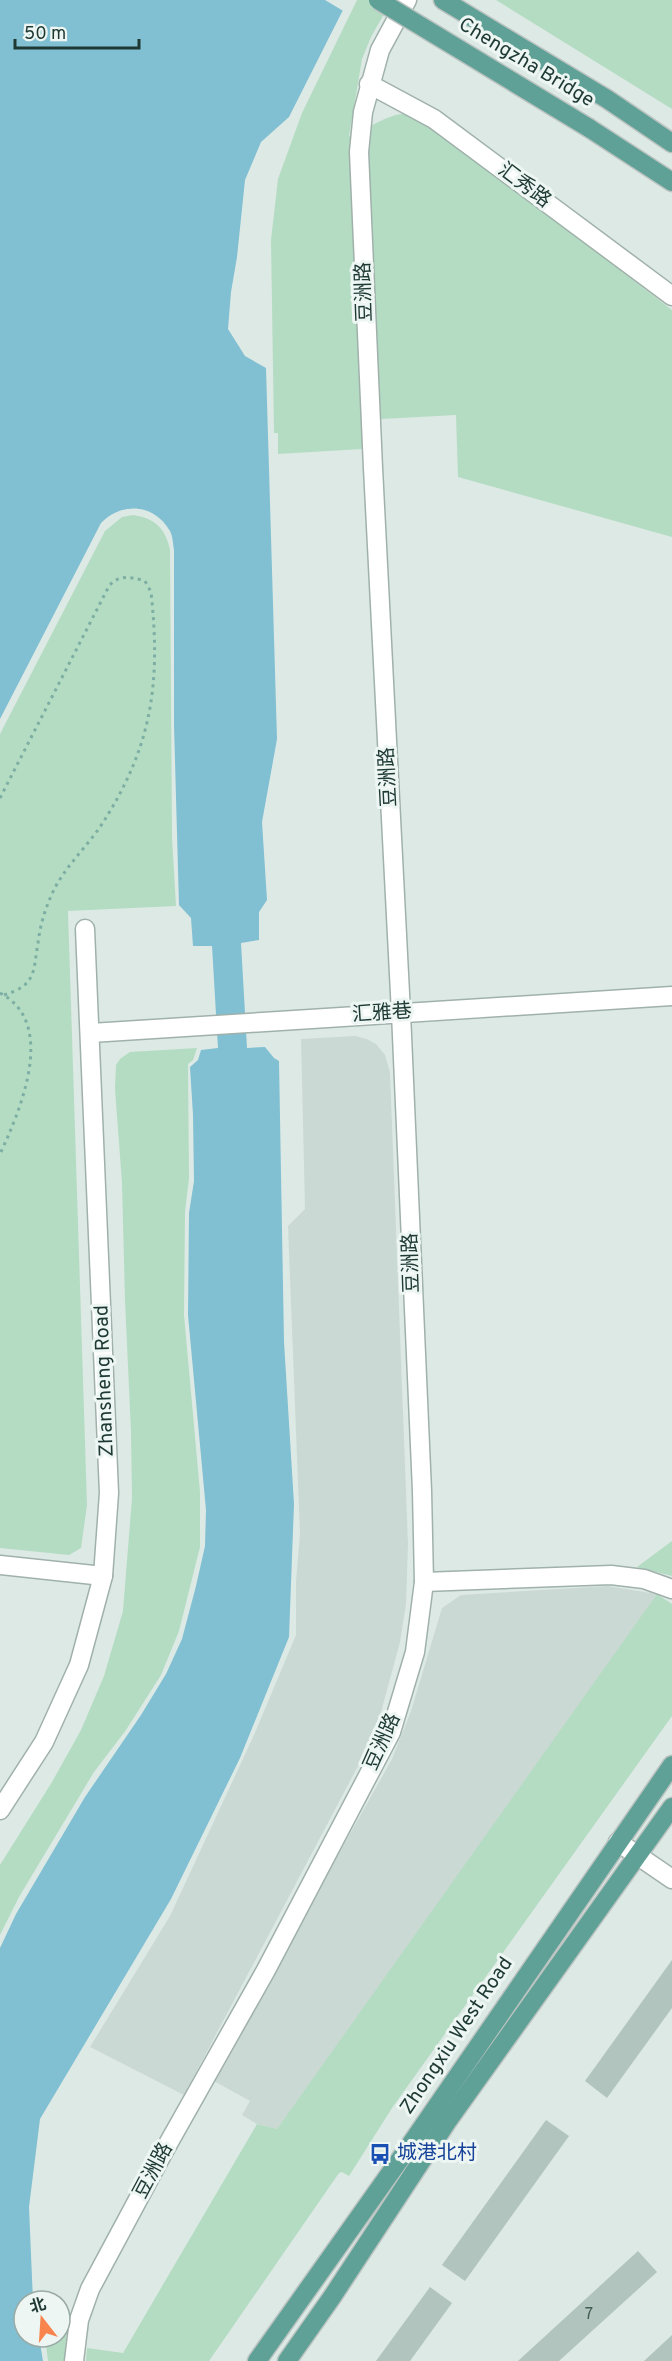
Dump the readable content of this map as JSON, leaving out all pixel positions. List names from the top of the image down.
{
  "streets": {
    "main road": ["Chengzha Bridge", "Zhongxiu West Road"],
    "street": [
      "汇秀路",
      "豆洲路",
      "汇雅巷",
      "Zhansheng Road"
    ]
  },
  "crossings": [
    ["汇秀路", "豆洲路"],
    ["豆洲路", "汇雅巷"],
    ["汇雅巷", "Zhansheng Road"]
  ],
  "places": {
    "bus stop": ["城港北村"]
  },
  "house_numbers": ["7"],
  "scale_bar": "50 m",
  "north": "top"
}
